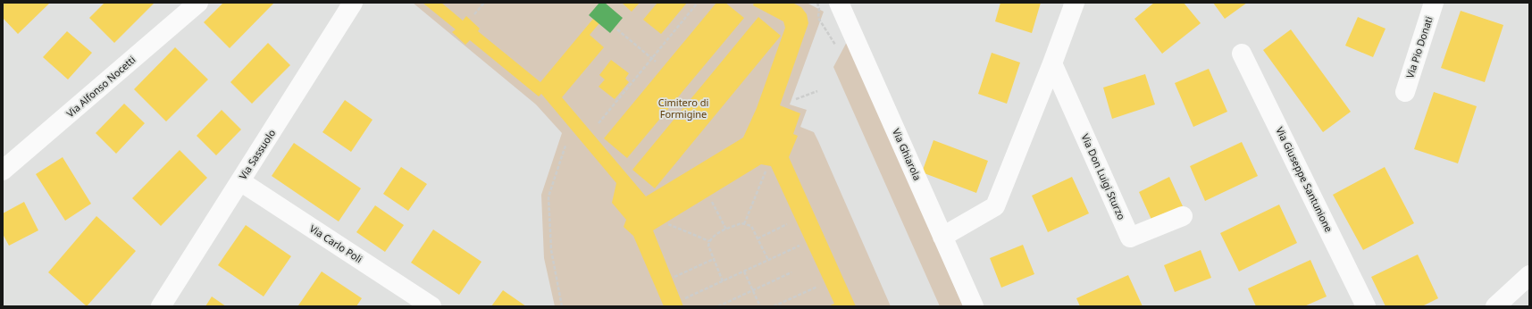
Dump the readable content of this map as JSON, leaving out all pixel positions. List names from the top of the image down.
{
  "streets": {
    "street": [
      "Via Pio Donati",
      "Via Alfonso Nocetti",
      "Via Sassuolo",
      "Via Ghiarola",
      "Via Don Luigi Sturzo",
      "Via Giuseppe Santunione",
      "Via Carlo Poli"
    ]
  },
  "crossings": [
    ["Via Sassuolo", "Via Carlo Poli"]
  ],
  "parks": ["Cimitero di Formigine"]
}
